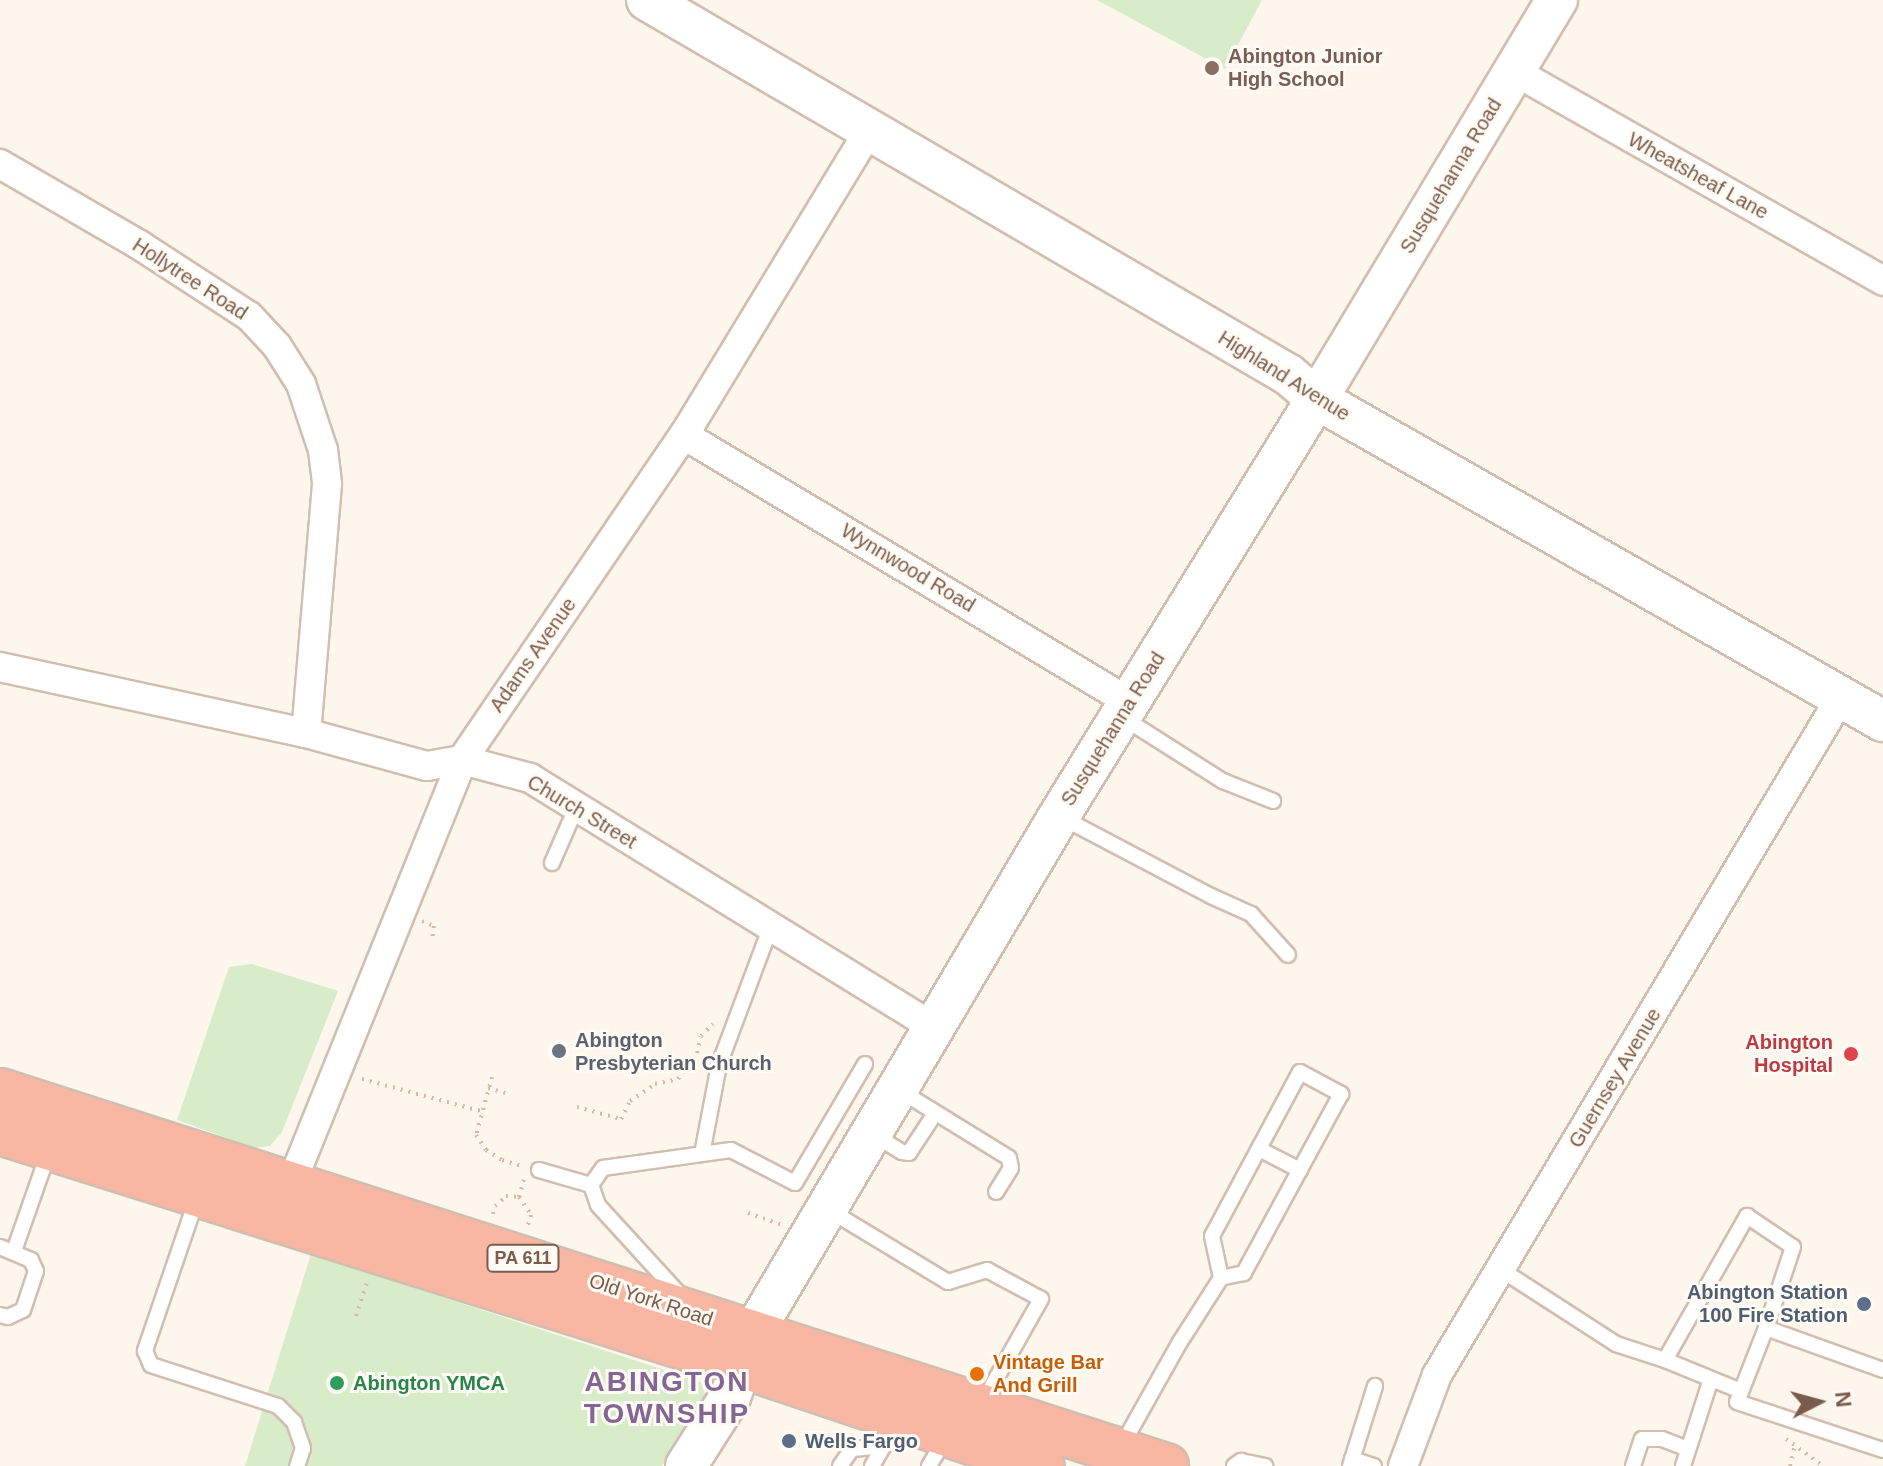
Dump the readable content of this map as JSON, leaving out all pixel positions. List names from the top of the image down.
{
  "streets": {
    "highway": ["PA 611", "Old York Road"],
    "main road": ["Susquehanna Road", "Highland Avenue"],
    "street": [
      "Wheatsheaf Lane",
      "Hollytree Road",
      "Wynnwood Road",
      "Adams Avenue",
      "Church Street",
      "Guernsey Avenue"
    ]
  },
  "crossings": [
    ["Susquehanna Road", "Wheatsheaf Lane"],
    ["Susquehanna Road", "Highland Avenue"],
    ["Susquehanna Road", "Wynnwood Road"],
    ["Susquehanna Road", "Church Street"],
    ["Susquehanna Road", "Old York Road"],
    ["Hollytree Road", "Church Street"],
    ["Highland Avenue", "Adams Avenue"],
    ["Highland Avenue", "Guernsey Avenue"],
    ["Wynnwood Road", "Adams Avenue"],
    ["Adams Avenue", "Church Street"],
    ["Adams Avenue", "Old York Road"]
  ],
  "districts": ["ABINGTON TOWNSHIP"],
  "places": [
    "Abington Junior High School",
    "Abington Presbyterian Church",
    "Abington Hospital",
    "Abington Station 100 Fire Station",
    "Vintage Bar And Grill",
    "Abington YMCA",
    "Wells Fargo"
  ],
  "north": "right"
}
